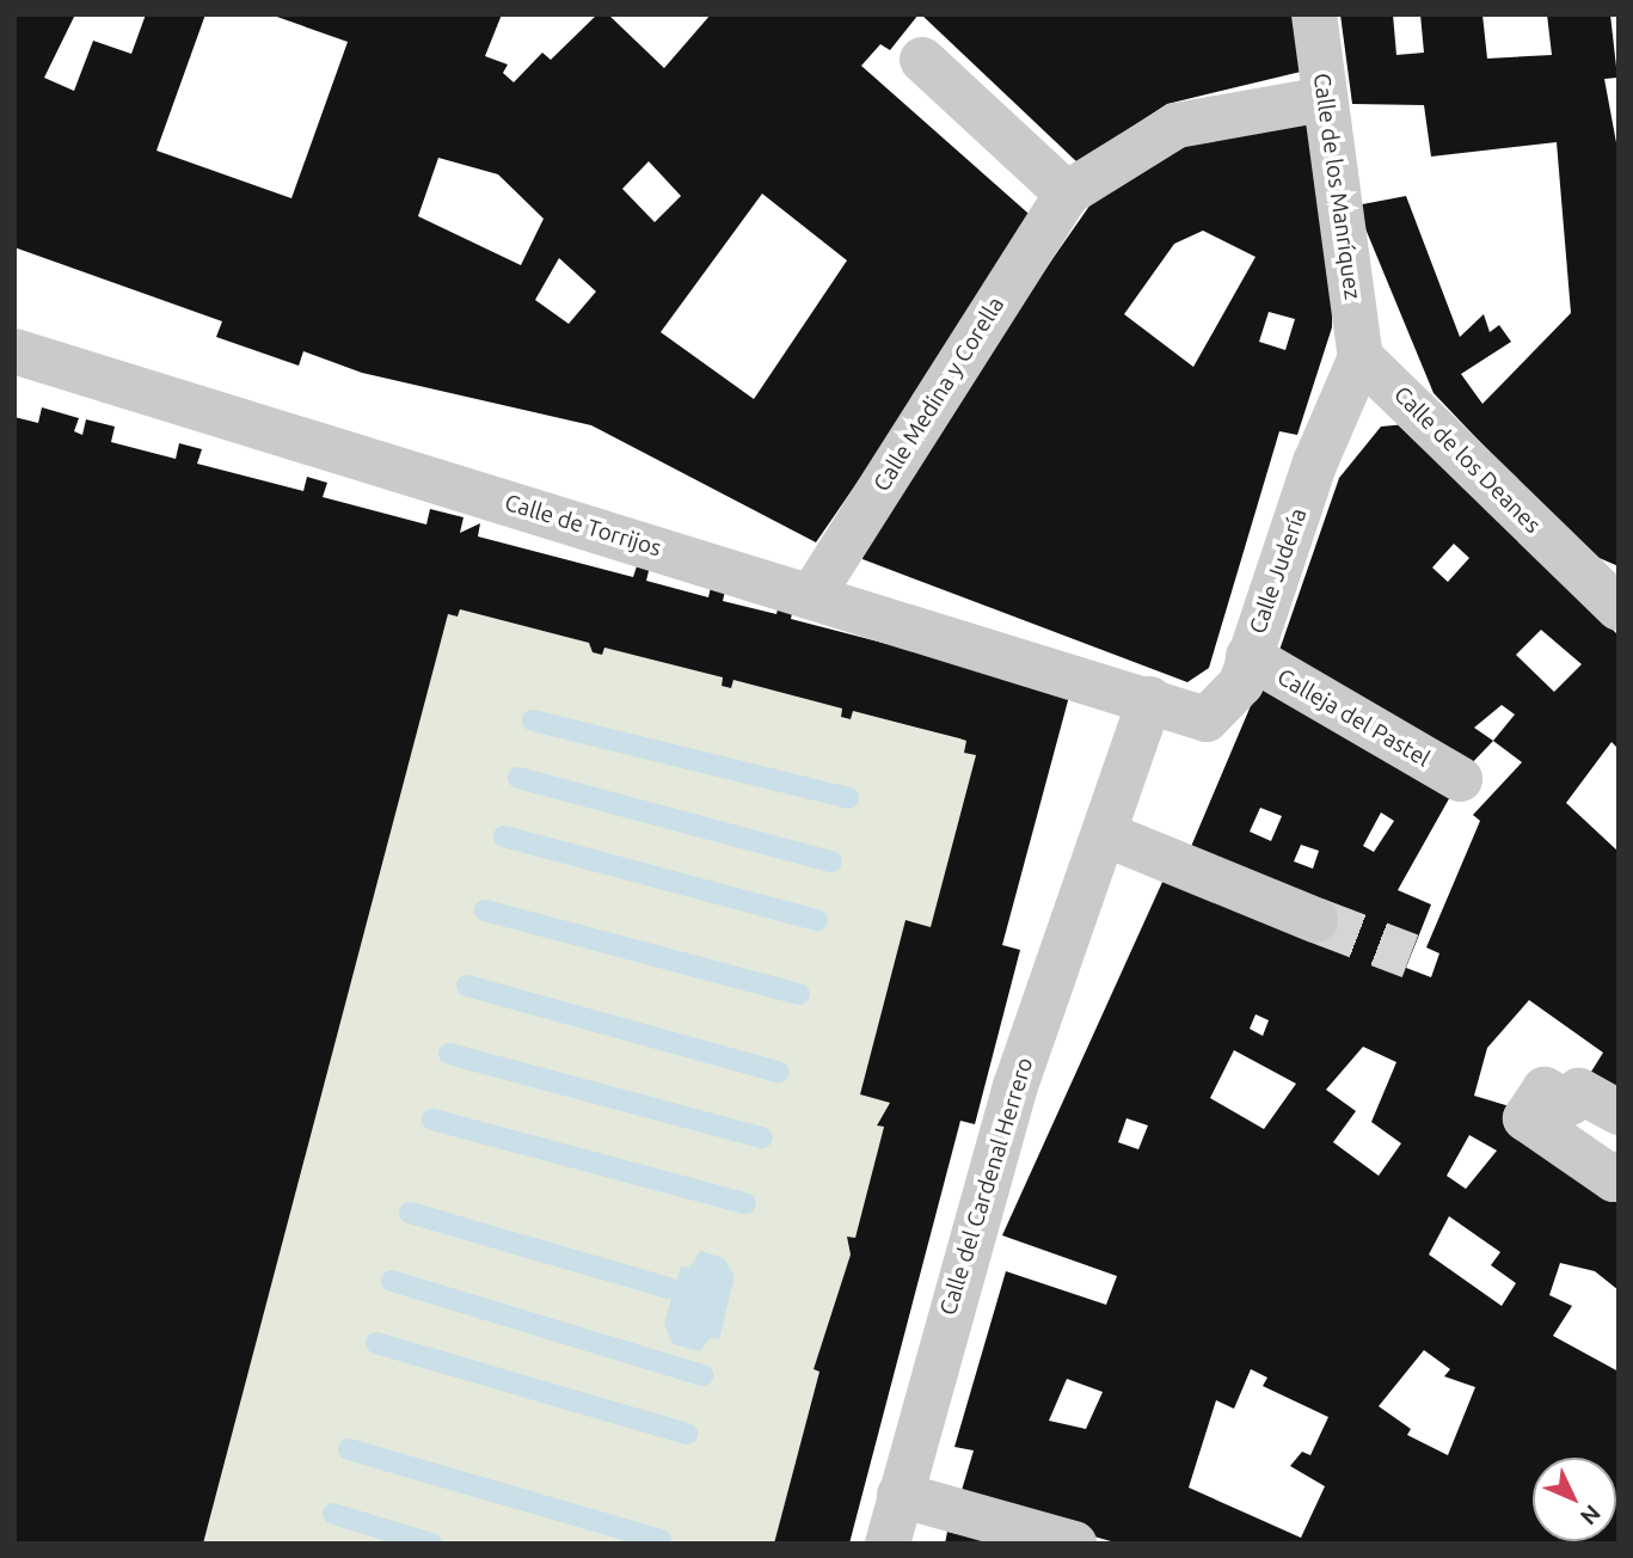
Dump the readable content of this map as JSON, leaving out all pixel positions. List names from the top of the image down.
{
  "streets": {
    "street": [
      "Calle de los Manríquez",
      "Calle Medina y Corella",
      "Calle de los Deanes",
      "Calle de Torrijos",
      "Calle Judería",
      "Calleja del Pastel",
      "Calle del Cardenal Herrero"
    ]
  },
  "crossings": [
    ["Calle de los Manríquez", "Calle Medina y Corella"],
    ["Calle de los Manríquez", "Calle de los Deanes"],
    ["Calle de los Manríquez", "Calle Judería"],
    ["Calle Medina y Corella", "Calle de Torrijos"],
    ["Calle de los Deanes", "Calle Judería"],
    ["Calle de Torrijos", "Calle Judería"],
    ["Calle de Torrijos", "Calle del Cardenal Herrero"],
    ["Calle Judería", "Calleja del Pastel"],
    ["Calle Judería", "Calle del Cardenal Herrero"]
  ],
  "north": "bottom right"
}
